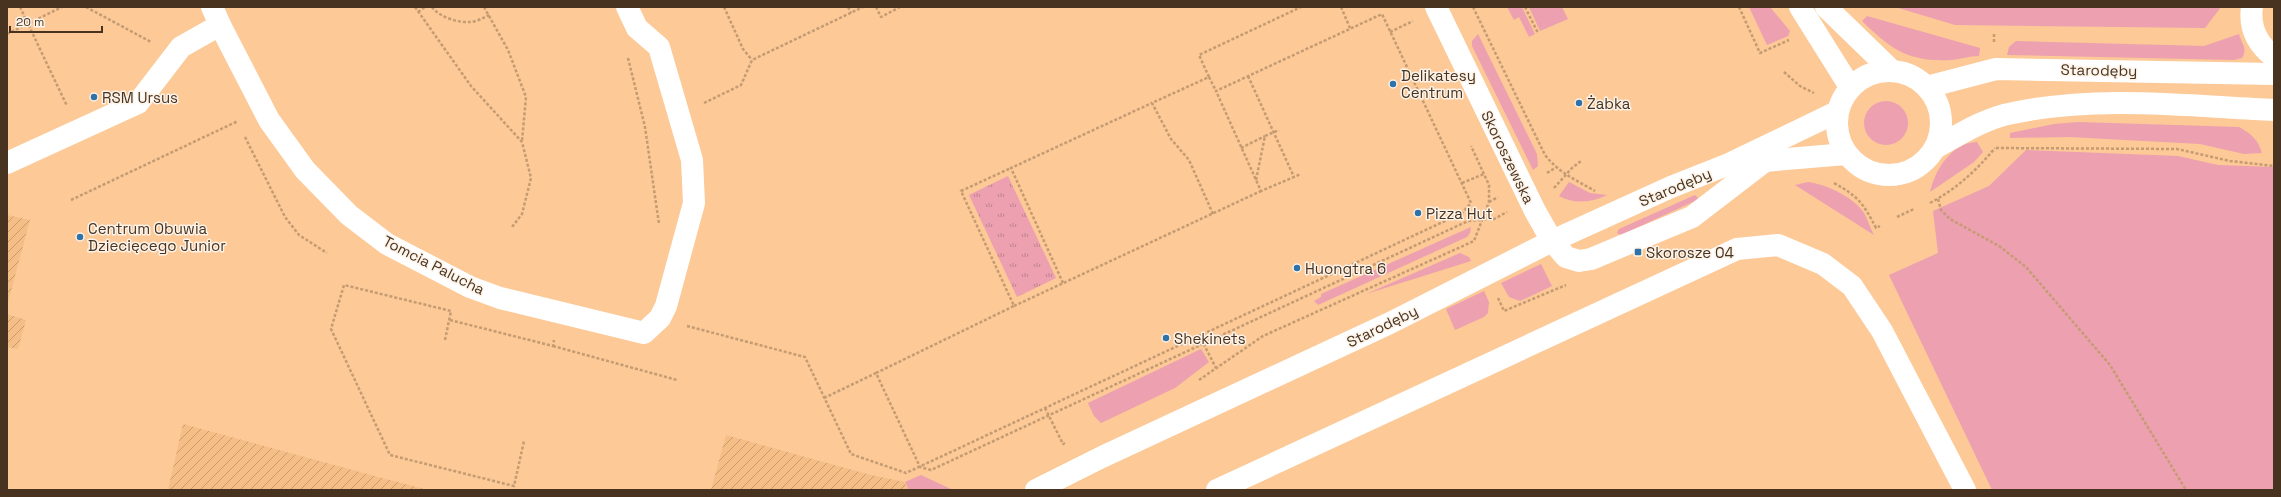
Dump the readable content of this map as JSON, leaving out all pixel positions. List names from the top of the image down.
{
  "streets": {
    "street": ["Starodęby", "Skoroszewska", "Tomcia Palucha"]
  },
  "crossings": [
    ["Starodęby", "Skoroszewska"]
  ],
  "places": {
    "other": [
      "Delikatesy Centrum",
      "RSM Ursus",
      "Żabka",
      "Pizza Hut",
      "Centrum Obuwia Dziecięcego Junior",
      "Huongtra 6",
      "Shekinets"
    ],
    "transit": ["Skorosze 04"]
  },
  "scale_bar": "20 m"
}
